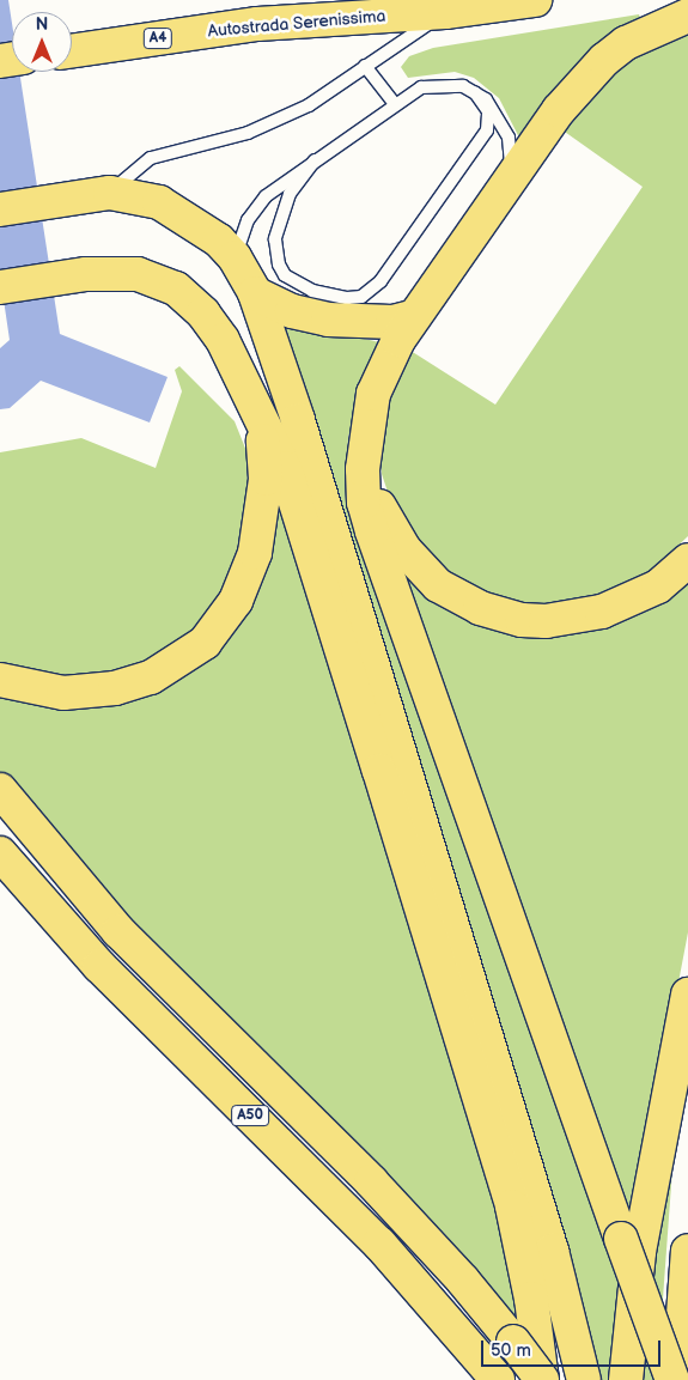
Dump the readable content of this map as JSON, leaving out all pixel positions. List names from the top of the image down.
{
  "streets": {
    "highway": ["Autostrada Serenissima", "A4", "A50"]
  },
  "scale_bar": "50 m",
  "north": "top"
}
